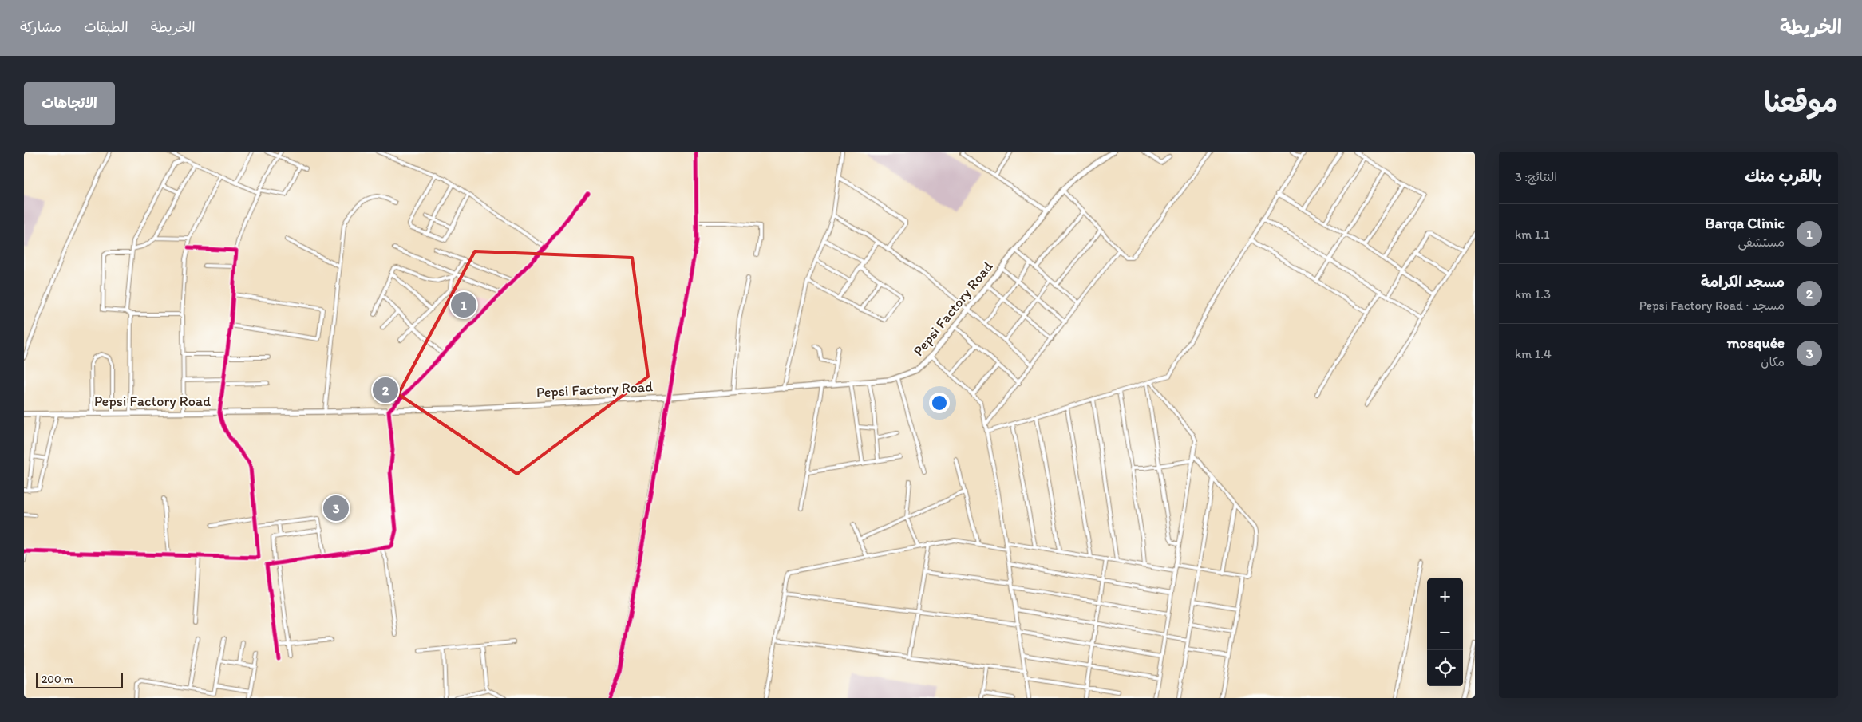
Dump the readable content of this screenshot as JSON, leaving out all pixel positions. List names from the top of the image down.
{
  "streets": {
    "main road": ["Pepsi Factory Road"]
  },
  "scale_bar": "200 m",
  "page": {
    "header": "الخريطة",
    "nav": ["الخريطة", "الطبقات", "مشاركة"],
    "title": "موقعنا",
    "buttons": "الاتجاهات",
    "heading": ["بالقرب منك", "النتائج: 3"],
    "list": [
      {
        "mark": "1",
        "name": "Barqa Clinic",
        "note": "مستشفى",
        "value": "1.1 km"
      },
      {
        "mark": "2",
        "name": "مسجد الكرامة",
        "note": "مسجد · Pepsi Factory Road",
        "value": "1.3 km"
      },
      {
        "mark": "3",
        "name": "mosquée",
        "note": "مكان",
        "value": "1.4 km"
      }
    ],
    "pins": ["1", "2", "3"],
    "map_buttons": ["+", "−"],
    "scale": "200 m"
  }
}
